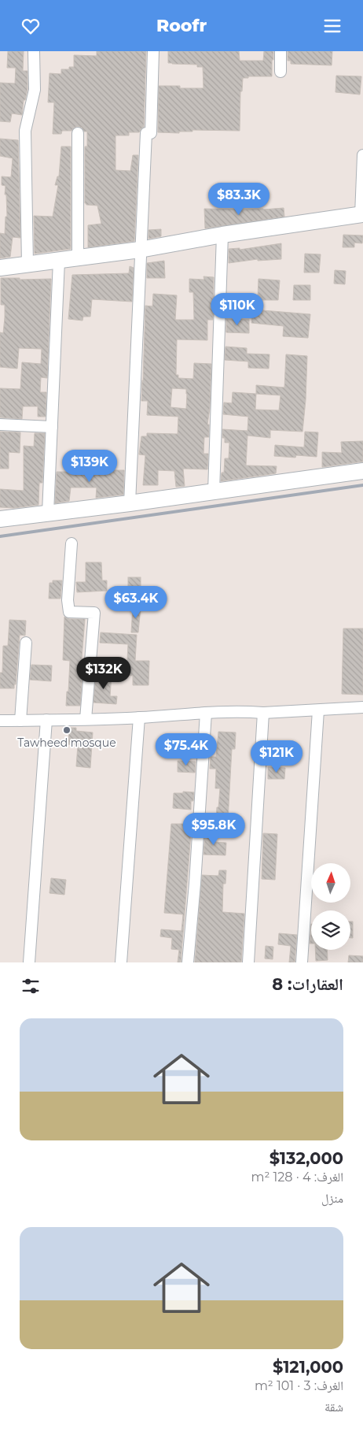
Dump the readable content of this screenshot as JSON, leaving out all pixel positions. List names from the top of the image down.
{
  "places": ["Tawheed mosque"],
  "north": "top",
  "page": {
    "header": "Roofr",
    "price": [
      "$83.3K",
      "$110K",
      "$139K",
      "$63.4K",
      "$132K",
      "$75.4K",
      "$121K",
      "$95.8K"
    ],
    "heading": "العقارات: 8",
    "list": [
      {
        "name": "$132,000",
        "note": "الغرف: 4 · 128 m² · منزل"
      },
      {
        "name": "$121,000",
        "note": "الغرف: 3 · 101 m² · شقة"
      }
    ]
  }
}
